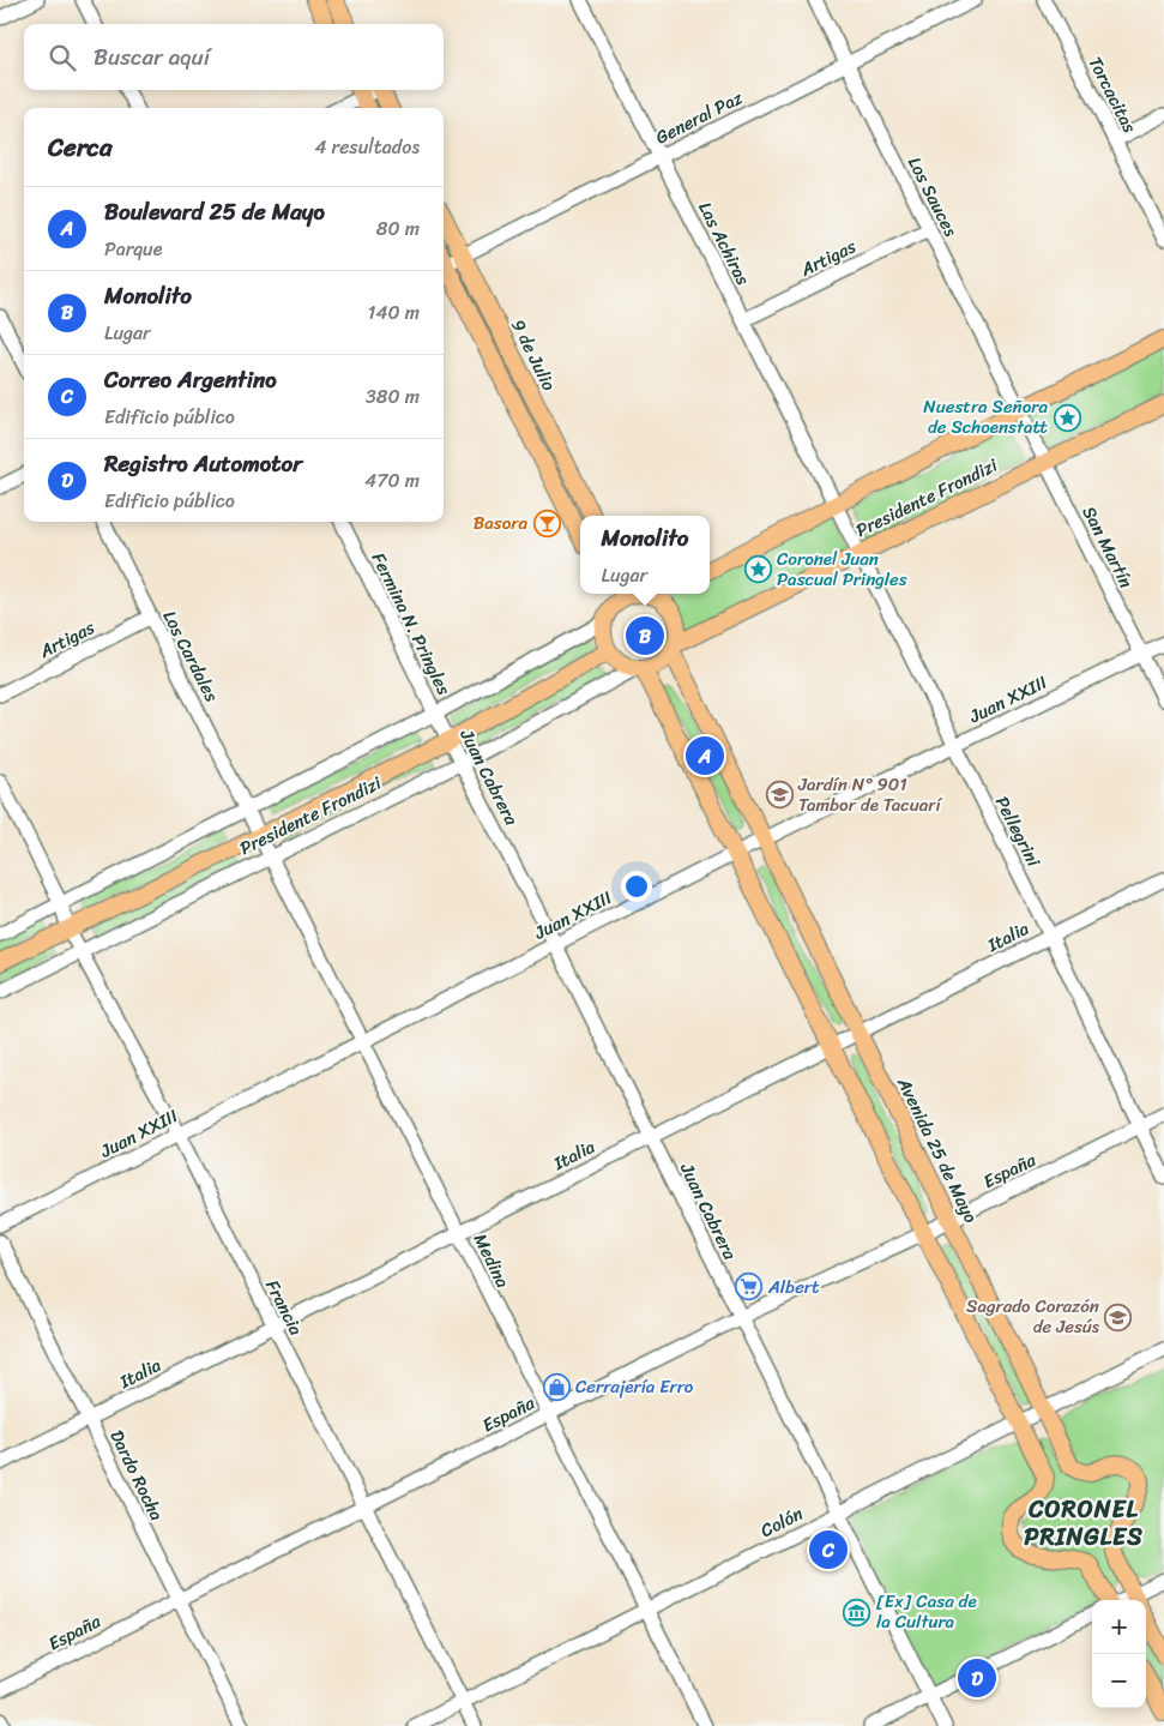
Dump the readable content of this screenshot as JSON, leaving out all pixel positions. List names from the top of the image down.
{
  "streets": {
    "main road": ["9 de Julio", "Presidente Frondizi", "Avenida 25 de Mayo"],
    "street": [
      "Torcacitas",
      "General Paz",
      "Los Sauces",
      "Las Achiras",
      "Artigas",
      "San Martín",
      "Fermina N. Pringles",
      "Los Cardales",
      "Juan XXIII",
      "Juan Cabrera",
      "Pellegrini",
      "Italia",
      "España",
      "Medina",
      "Francia",
      "Dardo Rocha",
      "Colón"
    ]
  },
  "crossings": [
    ["General Paz", "Los Sauces"],
    ["General Paz", "Las Achiras"],
    ["General Paz", "9 de Julio"],
    ["Los Sauces", "Artigas"],
    ["Los Sauces", "Presidente Frondizi"],
    ["Los Sauces", "San Martín"],
    ["Las Achiras", "Artigas"],
    ["Las Achiras", "Presidente Frondizi"],
    ["Las Achiras", "Pellegrini"],
    ["Artigas", "Los Cardales"],
    ["Presidente Frondizi", "San Martín"],
    ["Presidente Frondizi", "Fermina N. Pringles"],
    ["Presidente Frondizi", "Los Cardales"],
    ["Presidente Frondizi", "Juan Cabrera"],
    ["Presidente Frondizi", "Pellegrini"],
    ["Presidente Frondizi", "Avenida 25 de Mayo"],
    ["Presidente Frondizi", "Medina"],
    ["Presidente Frondizi", "Francia"],
    ["San Martín", "Juan XXIII"],
    ["Fermina N. Pringles", "Juan Cabrera"],
    ["Los Cardales", "Medina"],
    ["Juan XXIII", "Juan Cabrera"],
    ["Juan XXIII", "Pellegrini"],
    ["Juan XXIII", "Avenida 25 de Mayo"],
    ["Juan XXIII", "Medina"],
    ["Juan XXIII", "Francia"],
    ["Juan Cabrera", "Italia"],
    ["Juan Cabrera", "España"],
    ["Juan Cabrera", "Colón"],
    ["Pellegrini", "Italia"],
    ["Pellegrini", "España"],
    ["Italia", "Avenida 25 de Mayo"],
    ["Italia", "Medina"],
    ["Italia", "Francia"],
    ["Italia", "Dardo Rocha"],
    ["Avenida 25 de Mayo", "España"],
    ["Avenida 25 de Mayo", "Colón"],
    ["España", "Medina"],
    ["España", "Francia"],
    ["España", "Dardo Rocha"],
    ["Medina", "Colón"],
    ["Francia", "Colón"]
  ],
  "districts": ["CORONEL PRINGLES"],
  "places": {
    "place": ["Nuestra Señora de Schoenstatt", "Coronel Juan Pascual Pringles"],
    "bar": ["Basora"],
    "school or university": ["Jardín N° 901 Tambor de Tacuarí", "Sagrado Corazón de Jesús"],
    "supermarket": ["Albert"],
    "shop": ["Cerrajería Erro"],
    "museum": ["[Ex] Casa de la Cultura"]
  },
  "page": {
    "search": "Buscar aquí",
    "heading": ["Cerca", "4 resultados"],
    "list": [
      {
        "mark": "A",
        "name": "Boulevard 25 de Mayo",
        "note": "Parque",
        "value": "80 m"
      },
      {
        "mark": "B",
        "name": "Monolito",
        "note": "Lugar",
        "value": "140 m"
      },
      {
        "mark": "C",
        "name": "Correo Argentino",
        "note": "Edificio público",
        "value": "380 m"
      },
      {
        "mark": "D",
        "name": "Registro Automotor",
        "note": "Edificio público",
        "value": "470 m"
      }
    ],
    "popup": ["Monolito", "Lugar"],
    "pins": [
      "B",
      "A",
      "C",
      "D"
    ],
    "map_buttons": ["+", "−"]
  }
}
